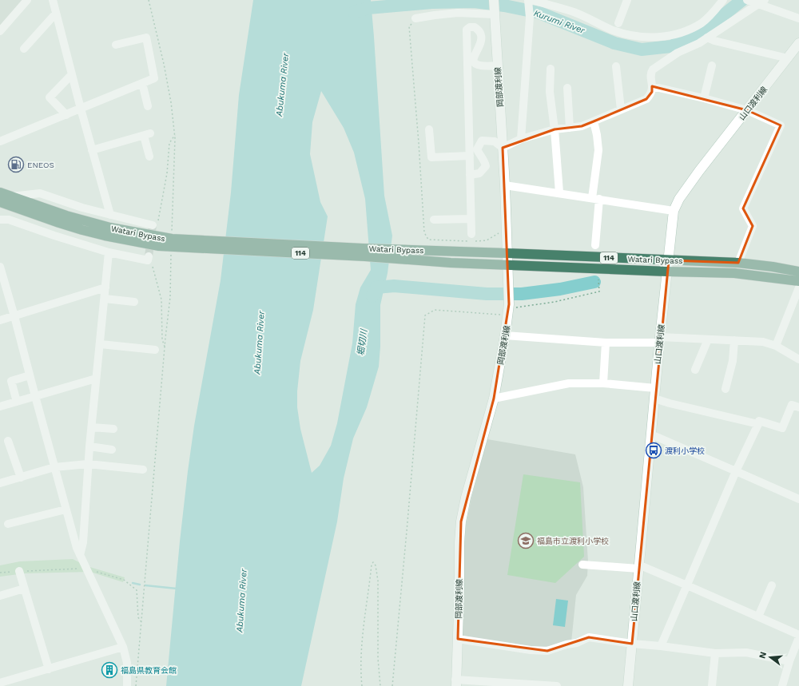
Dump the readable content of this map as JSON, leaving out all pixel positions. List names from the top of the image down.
{
  "streets": {
    "highway": ["Watari Bypass", "114"],
    "main road": ["岡部渡利線", "山口渡利線"]
  },
  "crossings": [
    ["岡部渡利線", "Watari Bypass"],
    ["山口渡利線", "Watari Bypass"]
  ],
  "water": ["Kurumi River", "Abukuma River", "堀切川"],
  "places": {
    "fuel station": ["ENEOS"],
    "bus stop": ["渡利小学校"],
    "school or university": ["福島市立渡利小学校"],
    "building": ["福島県教育会館"]
  },
  "north": "left"
}
